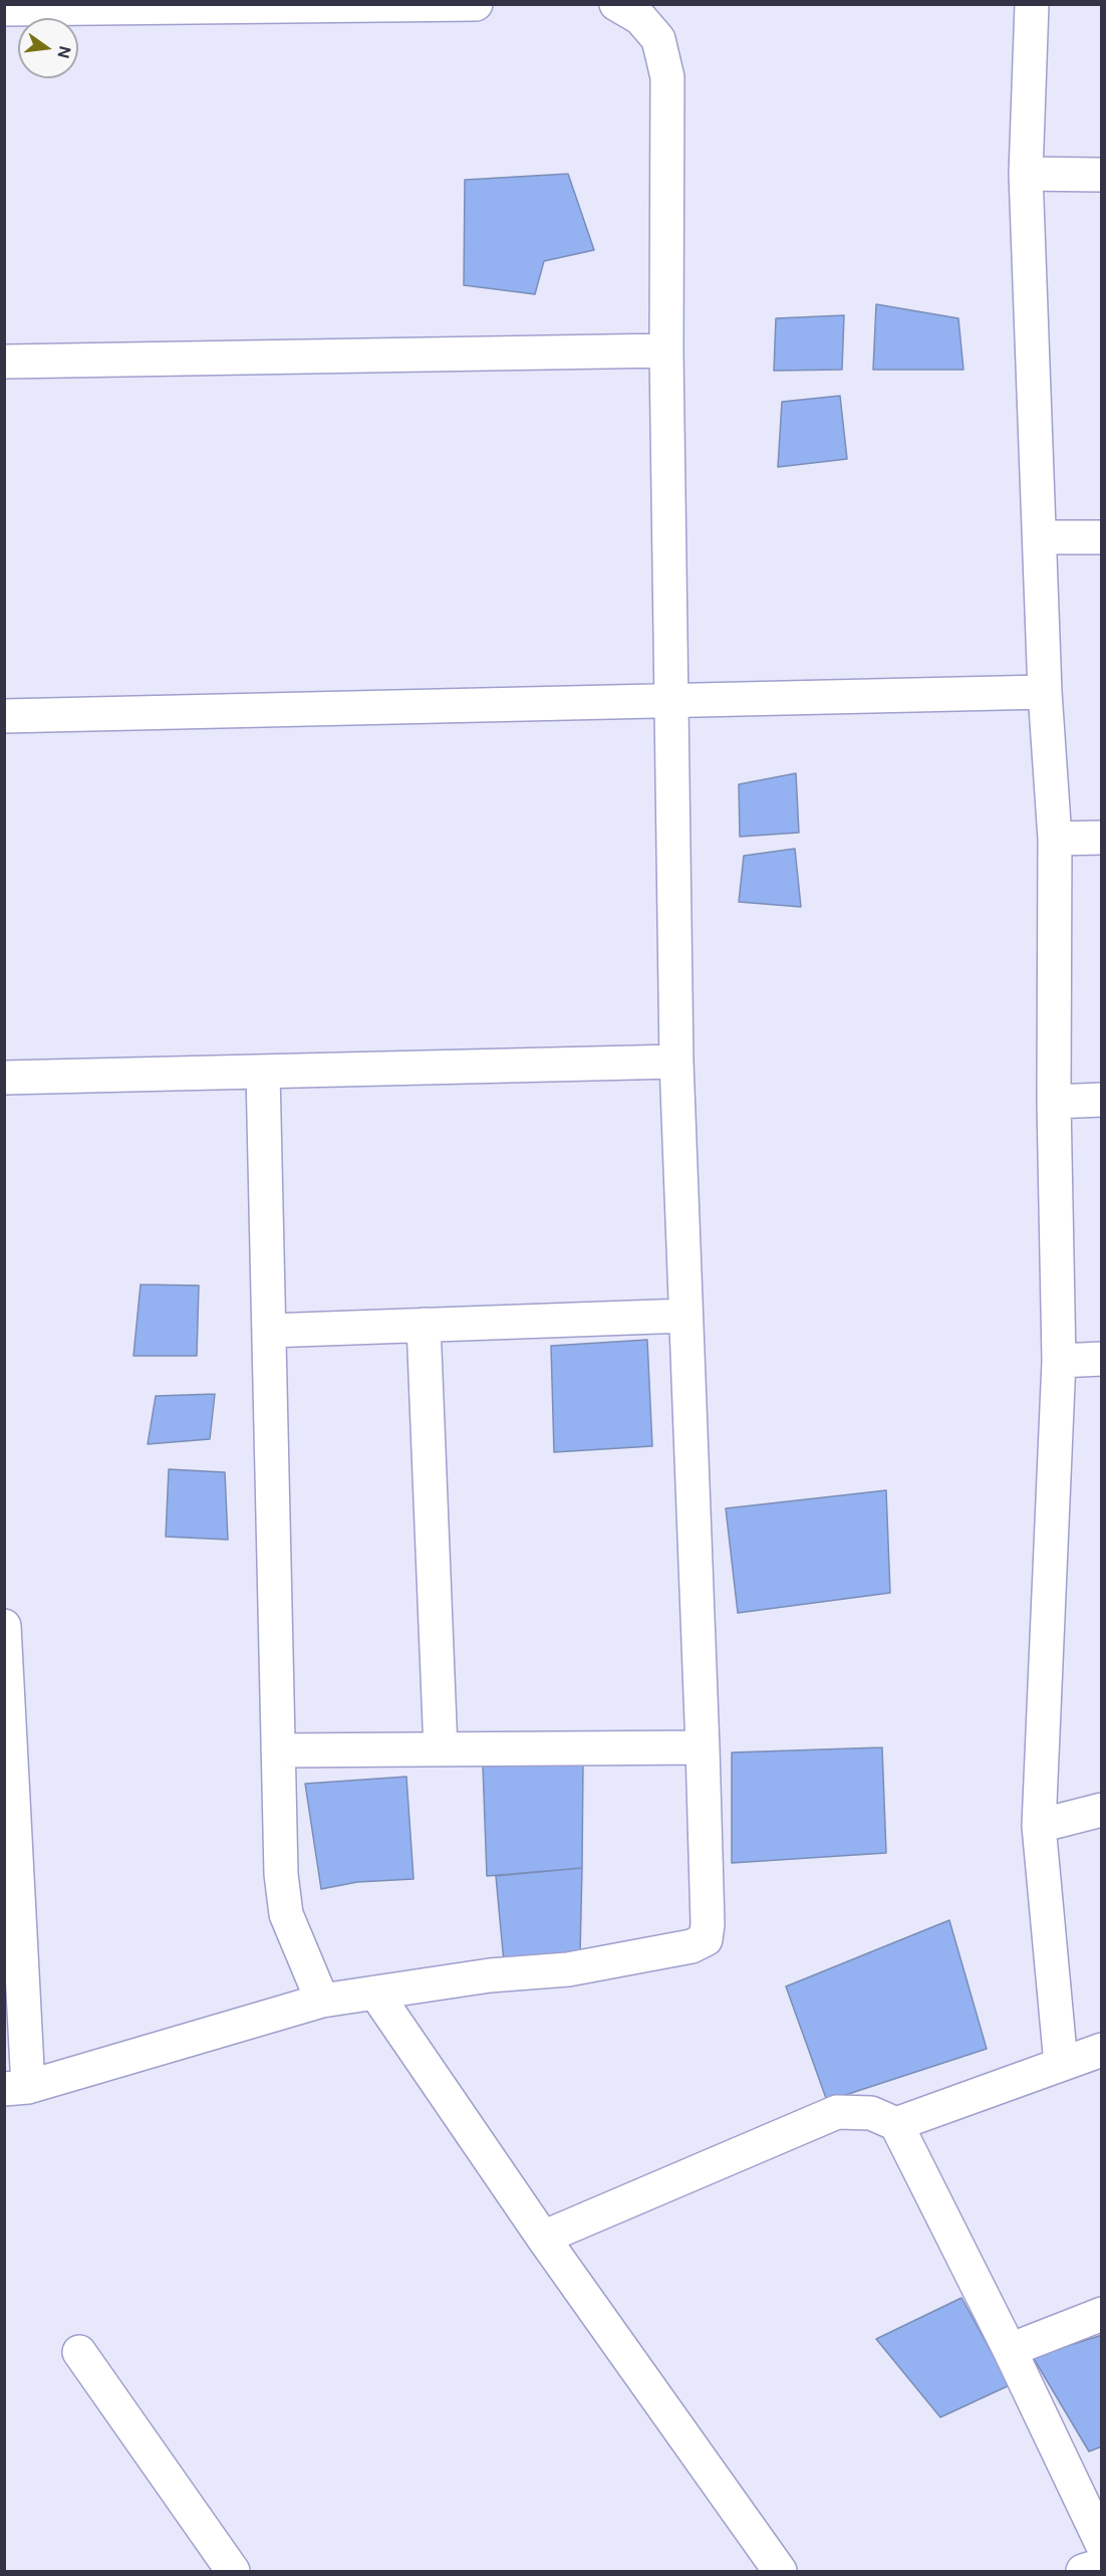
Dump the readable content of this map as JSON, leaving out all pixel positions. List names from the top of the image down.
{
  "north": "right"
}
